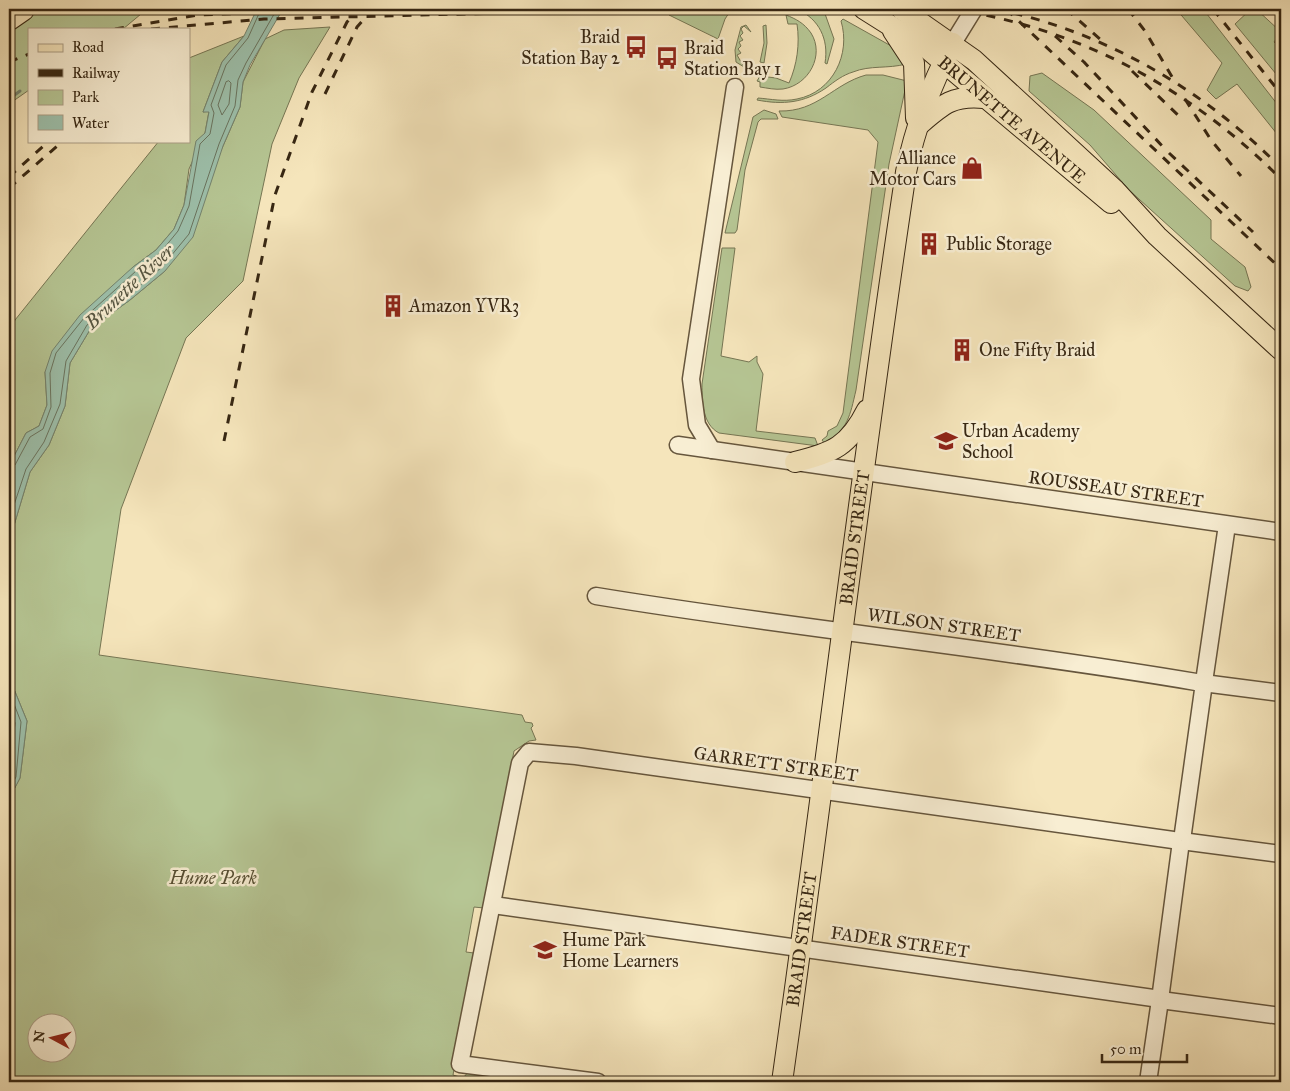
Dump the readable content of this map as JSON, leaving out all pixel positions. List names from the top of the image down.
{
  "streets": {
    "main road": ["BRUNETTE AVENUE", "BRAID STREET"],
    "street": [
      "ROUSSEAU STREET",
      "WILSON STREET",
      "GARRETT STREET",
      "FADER STREET"
    ]
  },
  "crossings": [
    ["BRUNETTE AVENUE", "BRAID STREET"],
    ["ROUSSEAU STREET", "BRAID STREET"],
    ["BRAID STREET", "WILSON STREET"],
    ["BRAID STREET", "GARRETT STREET"],
    ["BRAID STREET", "FADER STREET"],
    ["GARRETT STREET", "FADER STREET"]
  ],
  "water": ["Brunette River"],
  "parks": ["Hume Park"],
  "places": {
    "bus stop": ["Braid Station Bay 2", "Braid Station Bay 1"],
    "shop": ["Alliance Motor Cars"],
    "building": ["Public Storage", "Amazon YVR3", "One Fifty Braid"],
    "school or university": ["Urban Academy School", "Hume Park Home Learners"]
  },
  "legend": [
    "Road",
    "Railway",
    "Park",
    "Water"
  ],
  "scale_bar": "50 m",
  "north": "left"
}
